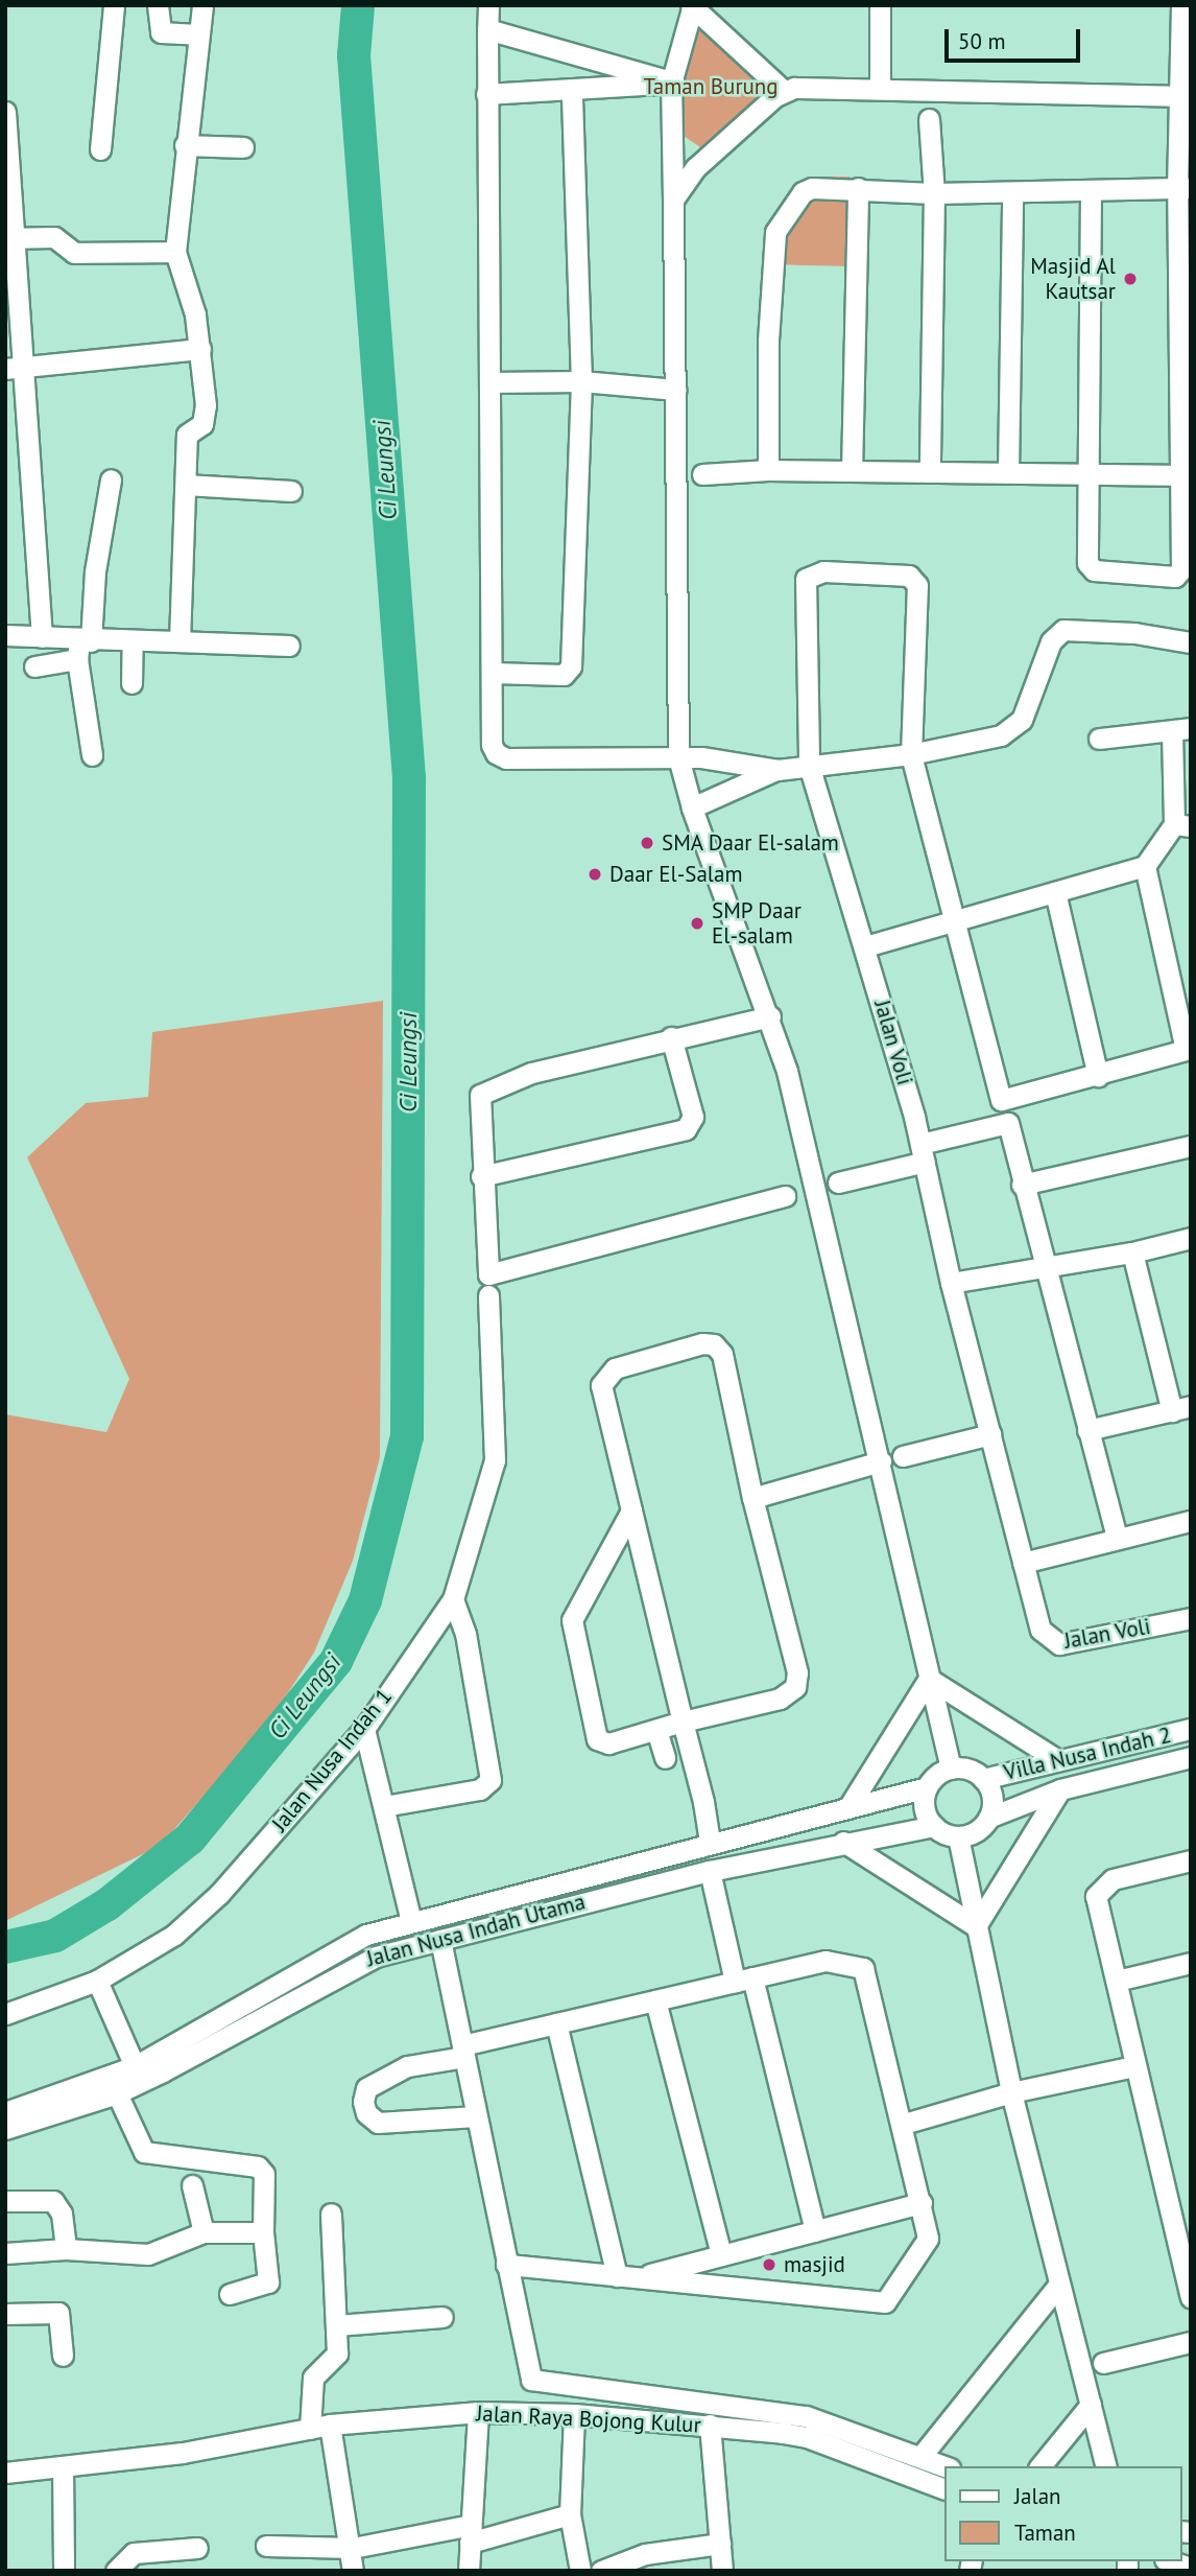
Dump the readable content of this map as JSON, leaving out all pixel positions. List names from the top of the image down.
{
  "streets": {
    "street": [
      "Jalan Voli",
      "Villa Nusa Indah 2",
      "Jalan Nusa Indah 1",
      "Jalan Nusa Indah Utama",
      "Jalan Raya Bojong Kulur"
    ]
  },
  "crossings": [
    ["Villa Nusa Indah 2", "Jalan Nusa Indah Utama"]
  ],
  "water": ["Ci Leungsi"],
  "parks": ["Taman Burung"],
  "places": [
    "Masjid Al Kautsar",
    "SMA Daar El-salam",
    "Daar El-Salam",
    "SMP Daar El-salam",
    "masjid"
  ],
  "legend": ["Jalan", "Taman"],
  "scale_bar": "50 m"
}
